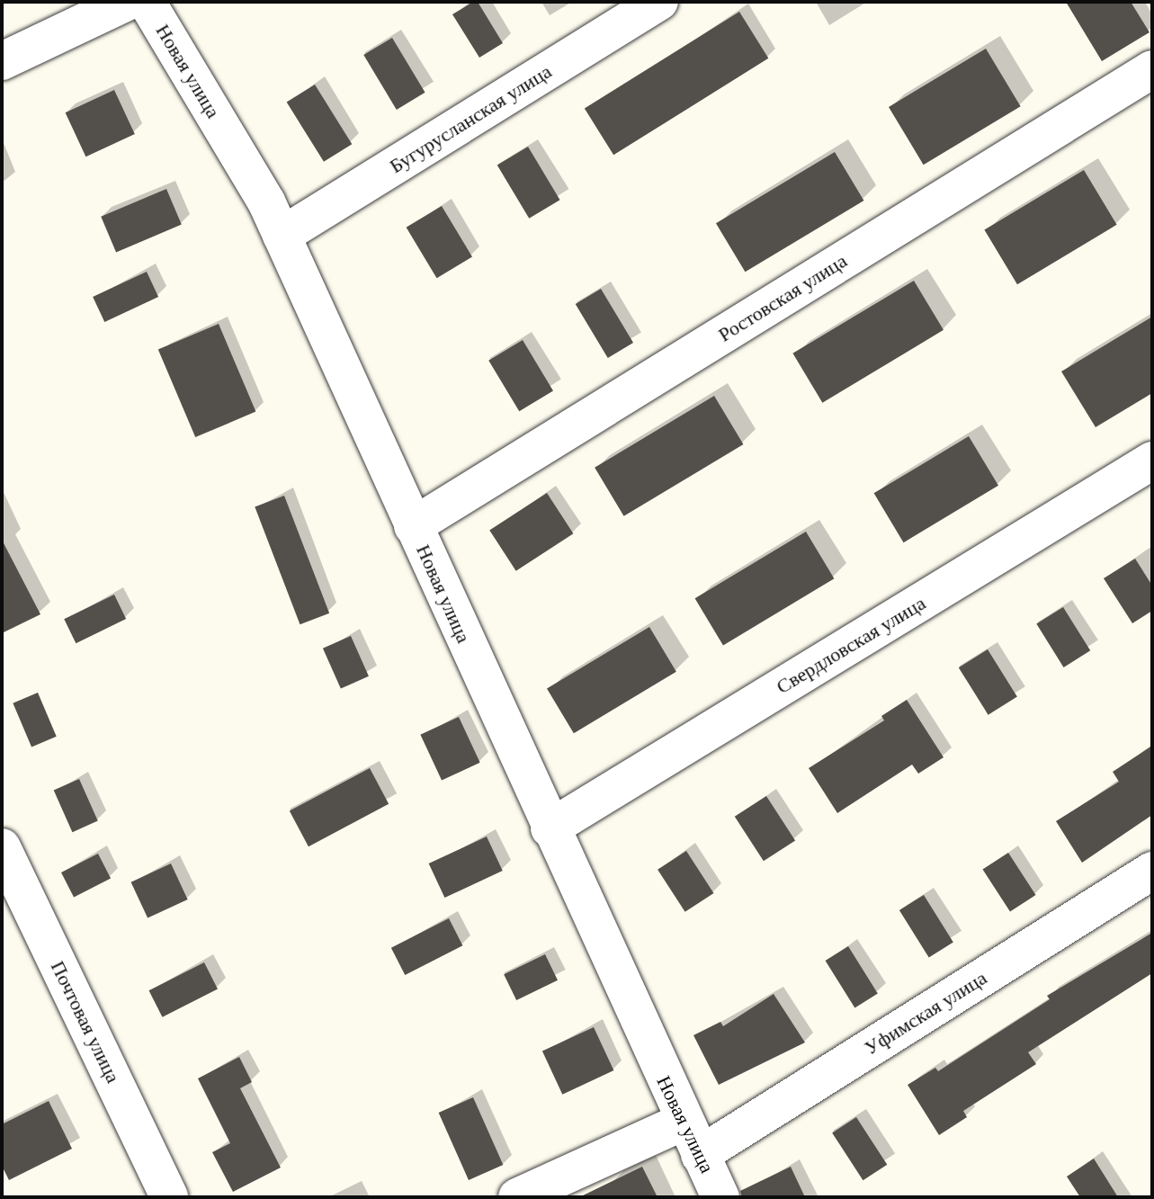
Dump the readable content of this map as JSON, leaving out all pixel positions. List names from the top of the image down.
{
  "streets": {
    "street": [
      "Новая улица",
      "Бугурусланская улица",
      "Ростовская улица",
      "Свердловская улица",
      "Уфимская улица",
      "Почтовая улица"
    ]
  },
  "crossings": [
    ["Новая улица", "Бугурусланская улица"],
    ["Новая улица", "Ростовская улица"],
    ["Новая улица", "Свердловская улица"],
    ["Новая улица", "Уфимская улица"]
  ]
}
